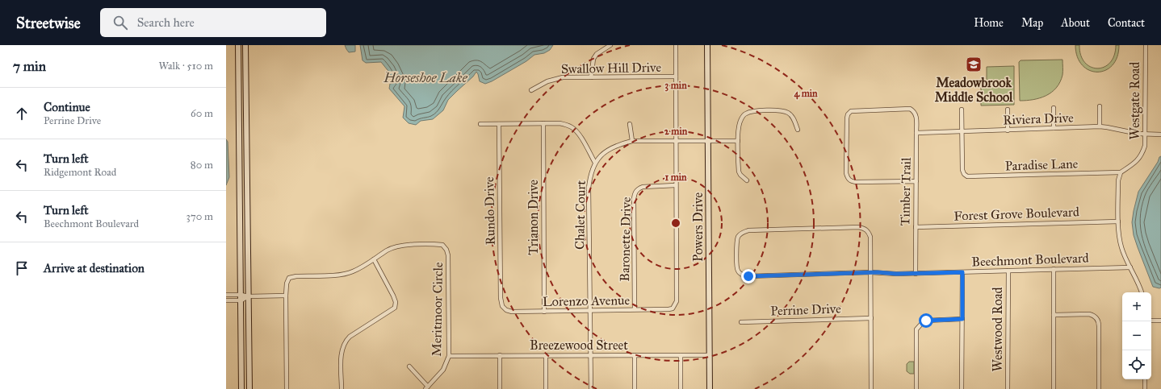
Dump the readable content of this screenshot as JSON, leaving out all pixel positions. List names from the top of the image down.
{
  "streets": {
    "street": [
      "Swallow Hill Drive",
      "Westgate Road",
      "Riviera Drive",
      "Paradise Lane",
      "Timber Trail",
      "Rundo Drive",
      "Forest Grove Boulevard",
      "Chalet Court",
      "Trianon Drive",
      "Powers Drive",
      "Baronette Drive",
      "Beechmont Boulevard",
      "Lorenzo Avenue",
      "Meritmoor Circle",
      "Perrine Drive",
      "Westwood Road",
      "Breezewood Street"
    ]
  },
  "crossings": [
    ["Westgate Road", "Riviera Drive"],
    ["Westgate Road", "Paradise Lane"],
    ["Riviera Drive", "Paradise Lane"],
    ["Riviera Drive", "Timber Trail"],
    ["Timber Trail", "Forest Grove Boulevard"],
    ["Timber Trail", "Beechmont Boulevard"],
    ["Rundo Drive", "Lorenzo Avenue"],
    ["Chalet Court", "Powers Drive"],
    ["Chalet Court", "Lorenzo Avenue"],
    ["Chalet Court", "Breezewood Street"],
    ["Trianon Drive", "Lorenzo Avenue"],
    ["Powers Drive", "Breezewood Street"],
    ["Baronette Drive", "Lorenzo Avenue"],
    ["Beechmont Boulevard", "Westwood Road"],
    ["Meritmoor Circle", "Breezewood Street"]
  ],
  "water": ["Horseshoe Lake"],
  "places": {
    "school or university": ["Meadowbrook Middle School"]
  },
  "page": {
    "header": "Streetwise",
    "search": "Search here",
    "nav": [
      "Home",
      "Map",
      "About",
      "Contact"
    ],
    "heading": ["7 min", "Walk · 510 m"],
    "list": [
      ["Continue", "Perrine Drive", "60 m"],
      ["Turn left", "Ridgemont Road", "80 m"],
      ["Turn left", "Beechmont Boulevard", "370 m"],
      "Arrive at destination"
    ],
    "map_buttons": ["+", "−"]
  },
  "rings": [
    "3 min",
    "4 min",
    "2 min",
    "1 min"
  ]
}
